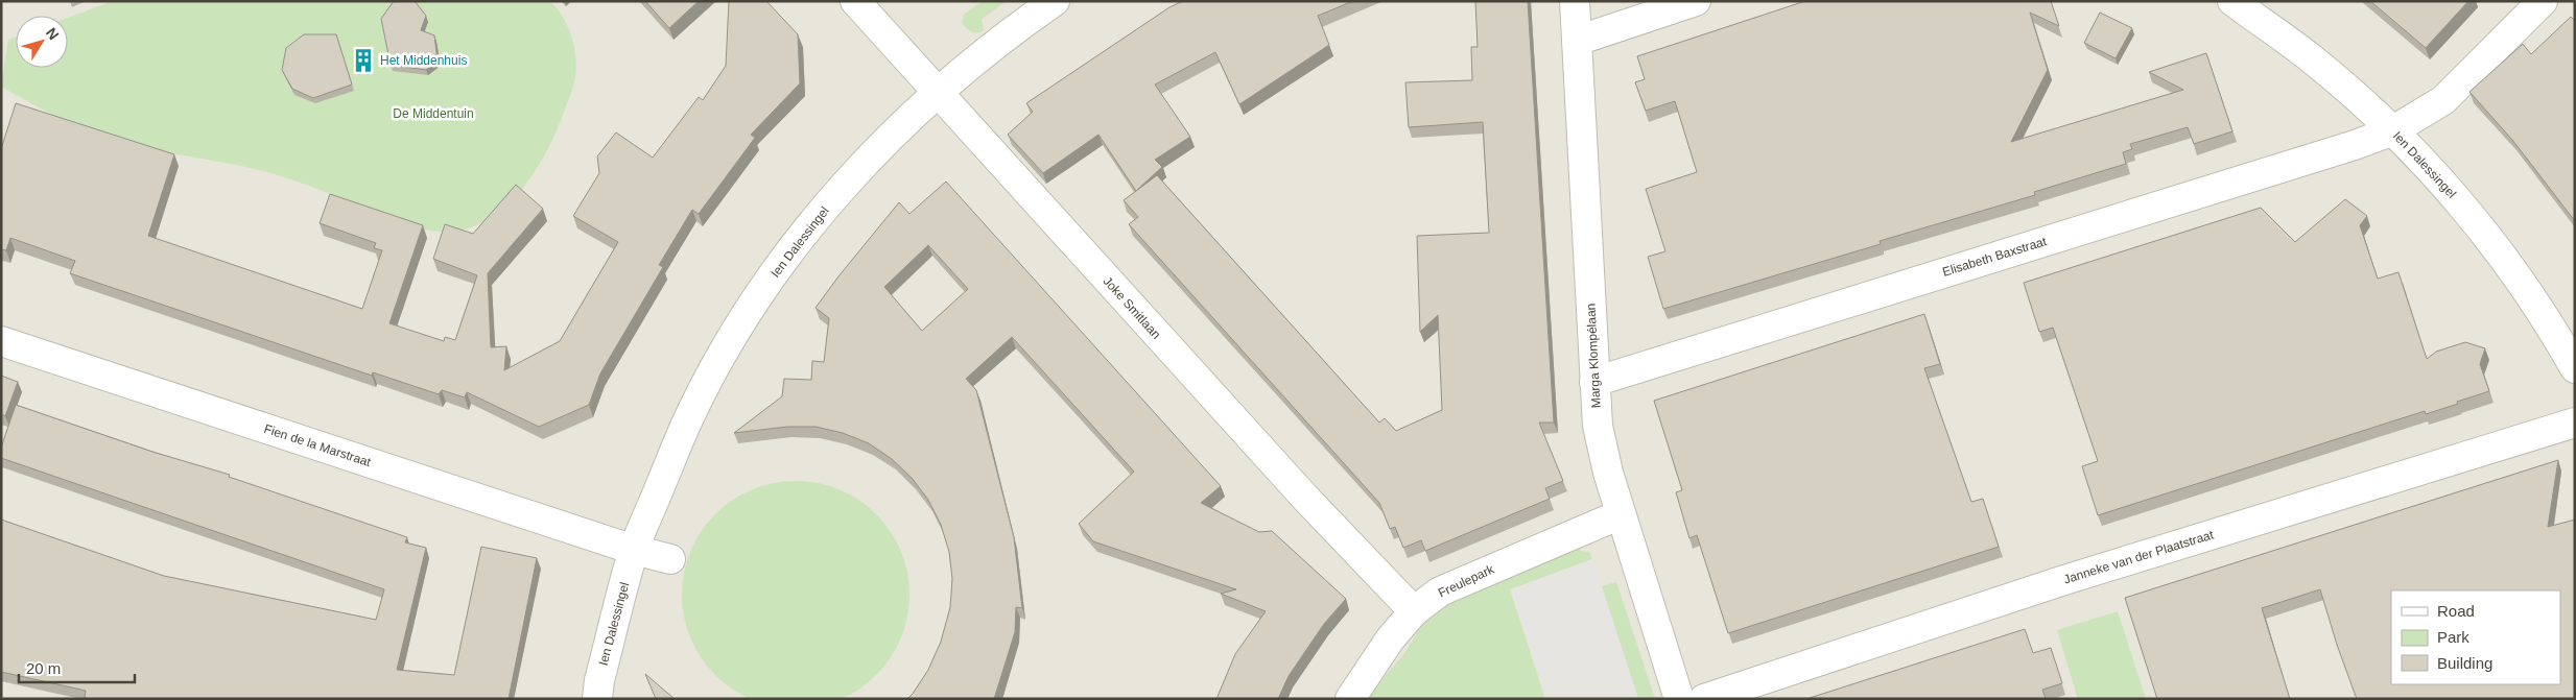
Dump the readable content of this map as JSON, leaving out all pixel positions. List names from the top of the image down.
{
  "streets": {
    "street": [
      "Ien Dalessingel",
      "Elisabeth Baxstraat",
      "Joke Smitlaan",
      "Marga Klompélaan",
      "Fien de la Marstraat",
      "Janneke van der Plaatstraat",
      "Freulepark"
    ]
  },
  "crossings": [
    ["Ien Dalessingel", "Elisabeth Baxstraat"],
    ["Ien Dalessingel", "Joke Smitlaan"],
    ["Ien Dalessingel", "Fien de la Marstraat"],
    ["Elisabeth Baxstraat", "Marga Klompélaan"],
    ["Joke Smitlaan", "Freulepark"],
    ["Marga Klompélaan", "Freulepark"]
  ],
  "parks": ["De Middentuin"],
  "places": {
    "building": ["Het Middenhuis"]
  },
  "legend": ["Road", "Park", "Building"],
  "scale_bar": "20 m",
  "north": "top right"
}
